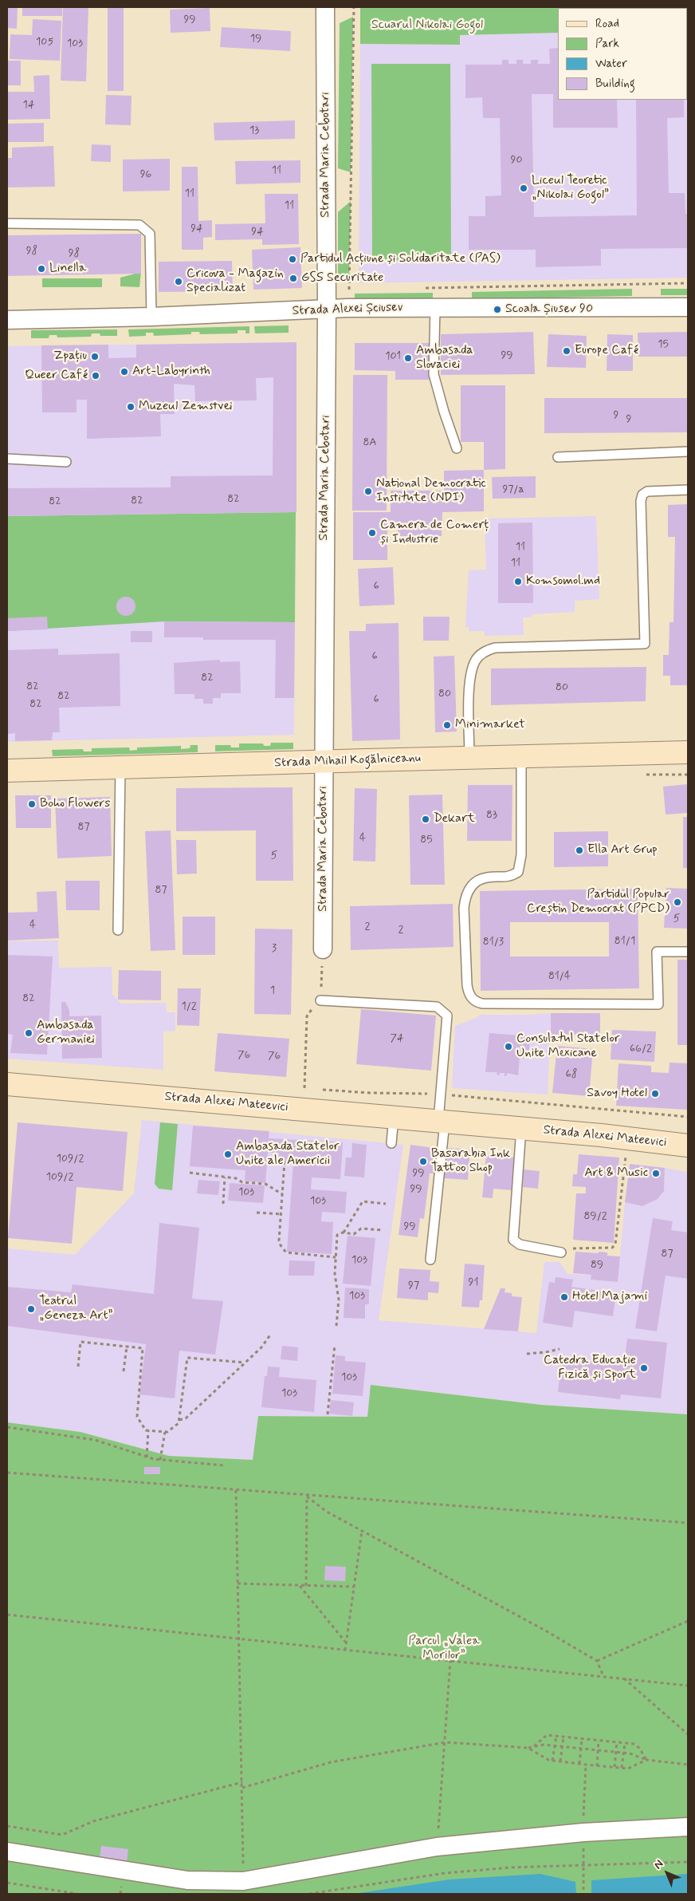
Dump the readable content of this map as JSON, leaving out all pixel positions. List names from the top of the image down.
{
  "streets": {
    "main road": ["Strada Mihail Kogălniceanu", "Strada Alexei Mateevici"],
    "street": ["Strada Maria Cebotari", "Strada Alexei Șciusev"]
  },
  "crossings": [
    ["Strada Maria Cebotari", "Strada Alexei Șciusev"],
    ["Strada Maria Cebotari", "Strada Mihail Kogălniceanu"]
  ],
  "parks": ["Scuarul Nikolai Gogol", "Parcul „Valea Morilor”"],
  "places": [
    "Liceul Teoretic „Nikolai Gogol”",
    "Partidul Acțiune și Solidaritate (PAS)",
    "Linella",
    "GSS Securitate",
    "Cricova - Magazin Specializat",
    "Scoala Șiusev 90",
    "Europe Café",
    "Zpațiu",
    "Ambasada Slovaciei",
    "Art-Labyrinth",
    "Queer Café",
    "Muzeul Zemstvei",
    "National Democratic Institute (NDI)",
    "Camera de Comerț și Industrie",
    "Komsomol.md",
    "Minimarket",
    "Boho Flowers",
    "Dekart",
    "Ella Art Grup",
    "Partidul Popular Creștin Democrat (PPCD)",
    "Ambasada Germaniei",
    "Consulatul Statelor Unite Mexicane",
    "Savoy Hotel",
    "Ambasada Statelor Unite ale Americii",
    "Basarabia Ink Tattoo Shop",
    "Art & Music",
    "Hotel Majami",
    "Teatrul „Geneza Art”",
    "Catedra Educație Fizică și Sport"
  ],
  "house_numbers": [
    "99",
    "19",
    "105",
    "103",
    "14",
    "13",
    "90",
    "11",
    "96",
    "11",
    "11",
    "94",
    "94",
    "98",
    "98",
    "15",
    "99",
    "101",
    "9",
    "9",
    "8A",
    "97/a",
    "82",
    "82",
    "82",
    "11",
    "11",
    "6",
    "6",
    "82",
    "82",
    "80",
    "80",
    "82",
    "6",
    "82",
    "83",
    "87",
    "4",
    "85",
    "5",
    "87",
    "5",
    "4",
    "2",
    "2",
    "81/1",
    "81/3",
    "3",
    "81/4",
    "1",
    "82",
    "1/2",
    "74",
    "66/2",
    "76",
    "76",
    "68",
    "109/2",
    "99",
    "109/2",
    "99",
    "103",
    "103",
    "89/2",
    "99",
    "87",
    "103",
    "89",
    "91",
    "97",
    "103",
    "103",
    "103"
  ],
  "legend": [
    "Road",
    "Park",
    "Water",
    "Building"
  ],
  "north": "top left"
}
